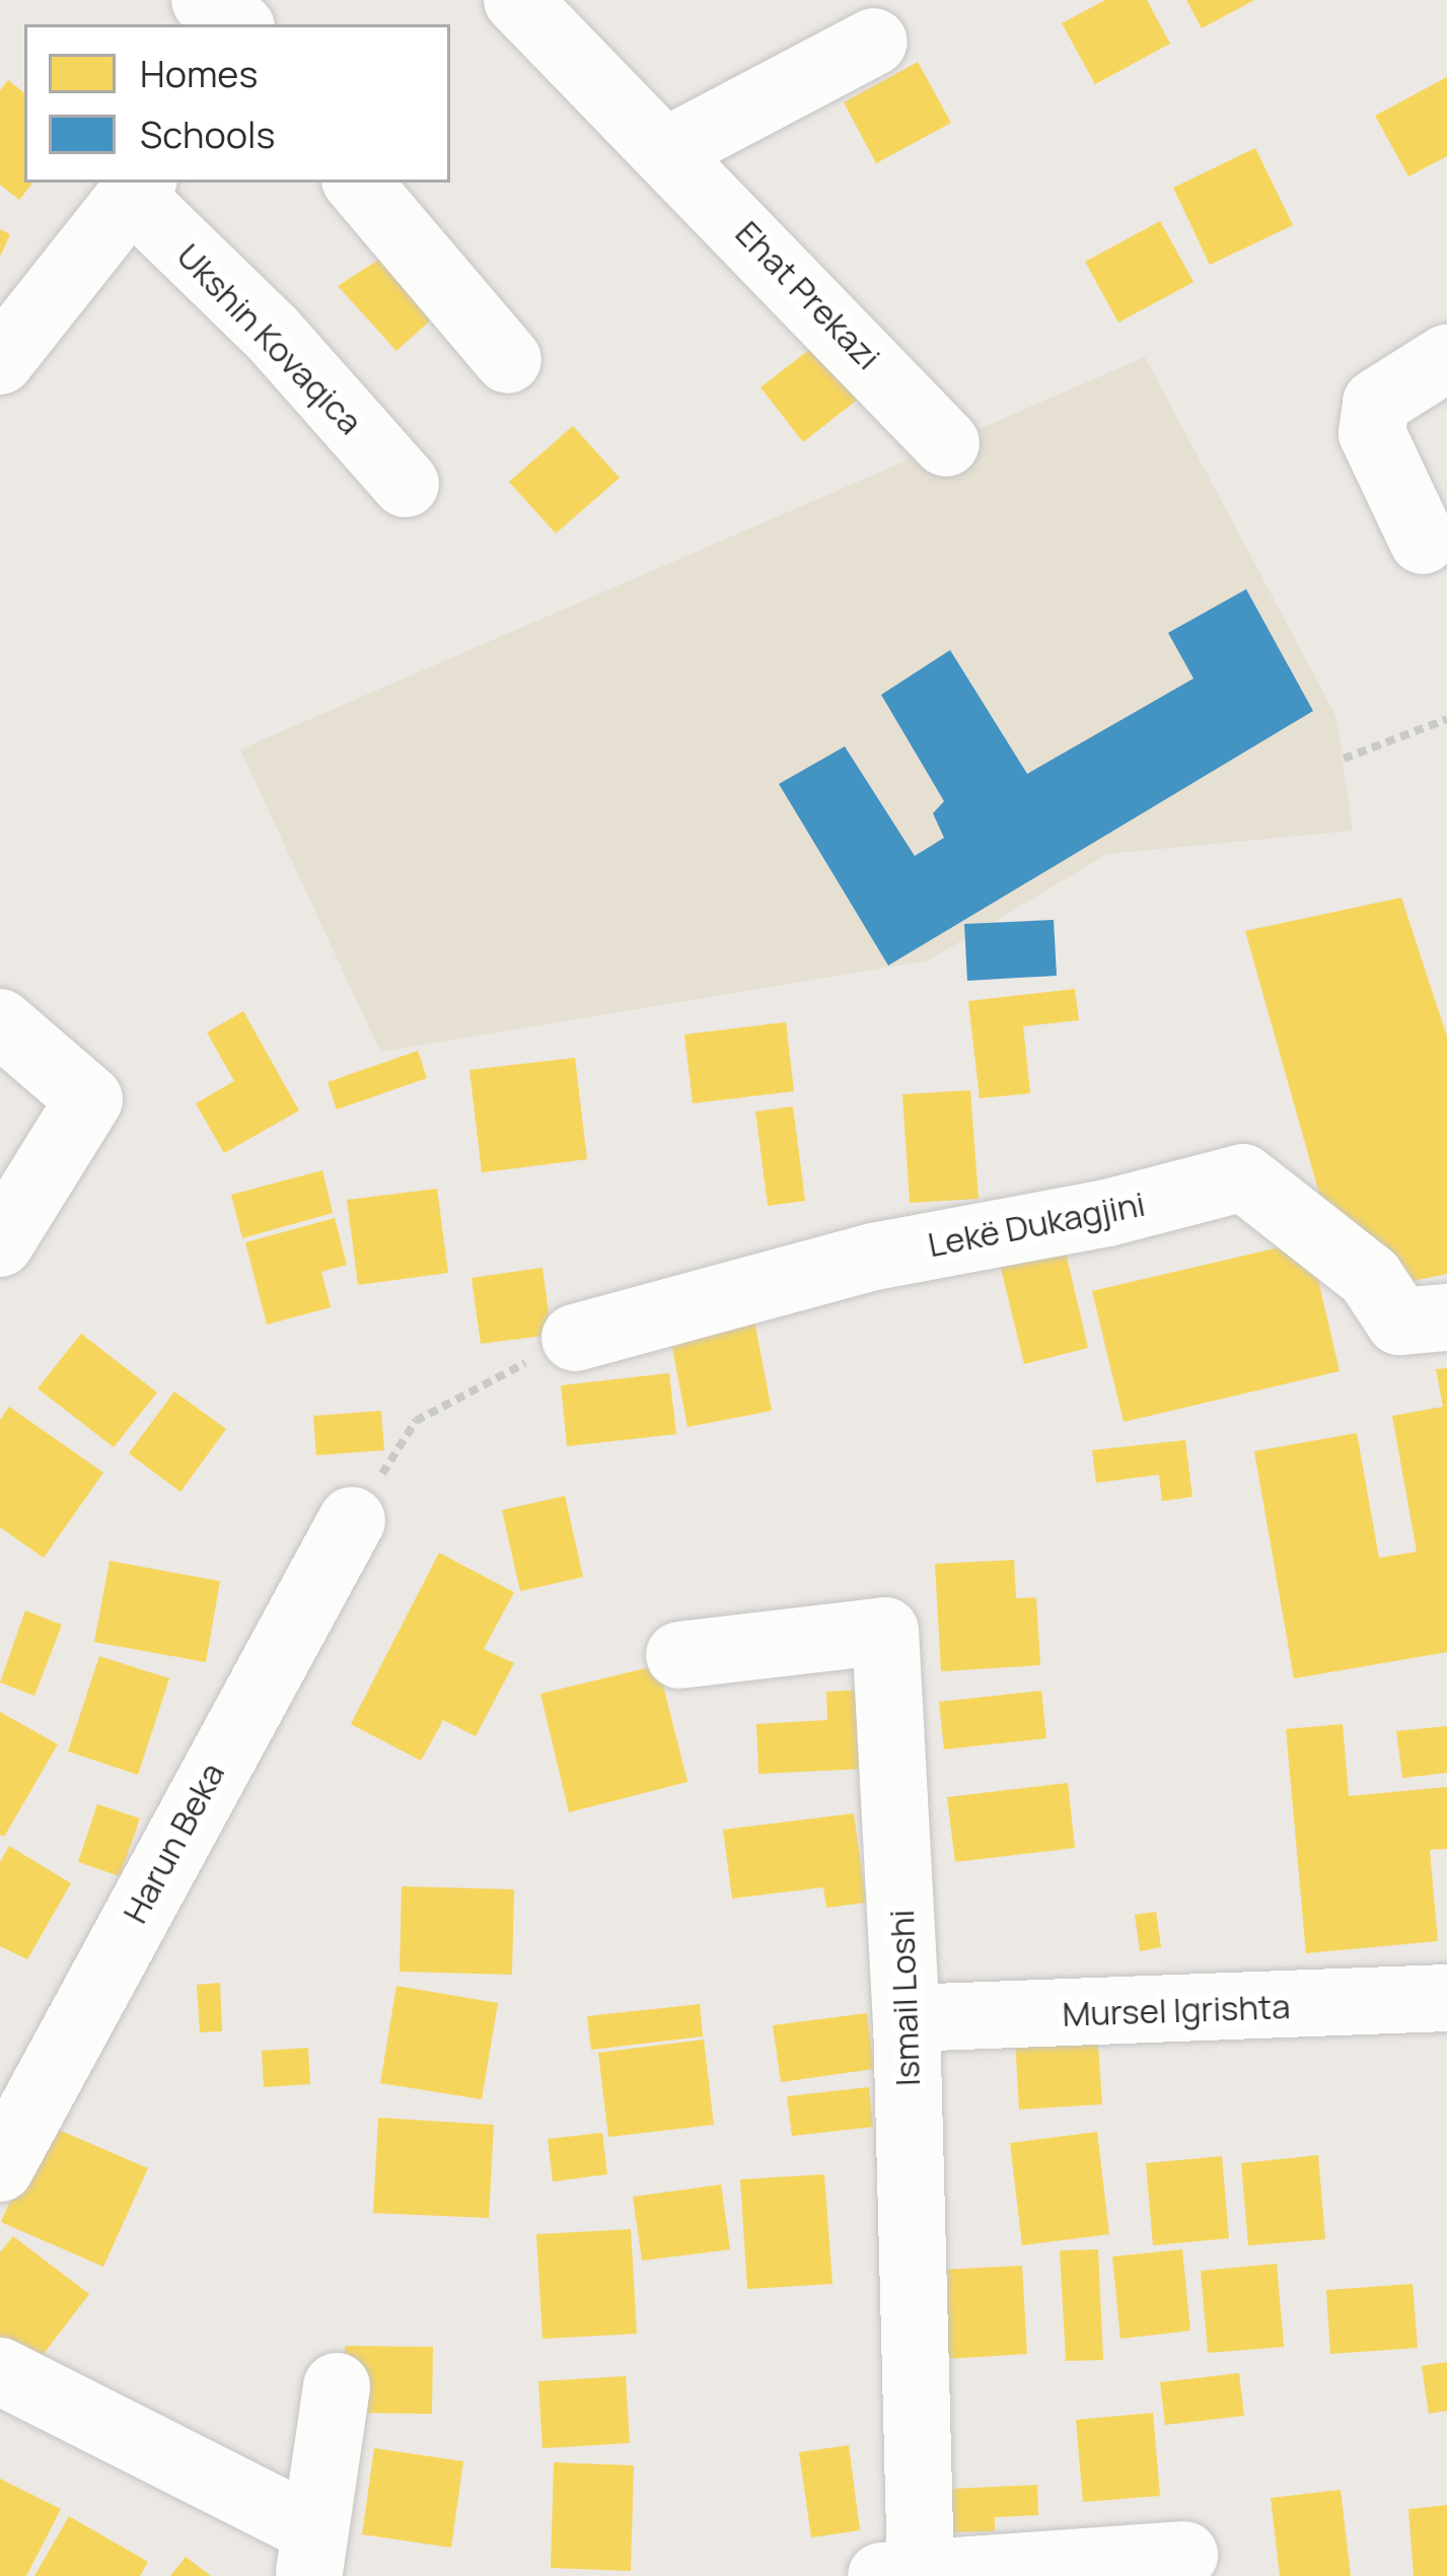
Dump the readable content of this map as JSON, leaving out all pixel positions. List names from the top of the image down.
{
  "streets": {
    "street": [
      "Ehat Prekazi",
      "Ukshin Kovaqica",
      "Lekë Dukagjini",
      "Harun Beka",
      "Ismail Loshi",
      "Mursel Igrishta"
    ]
  },
  "crossings": [
    ["Ismail Loshi", "Mursel Igrishta"]
  ],
  "legend": ["Homes", "Schools"]
}
